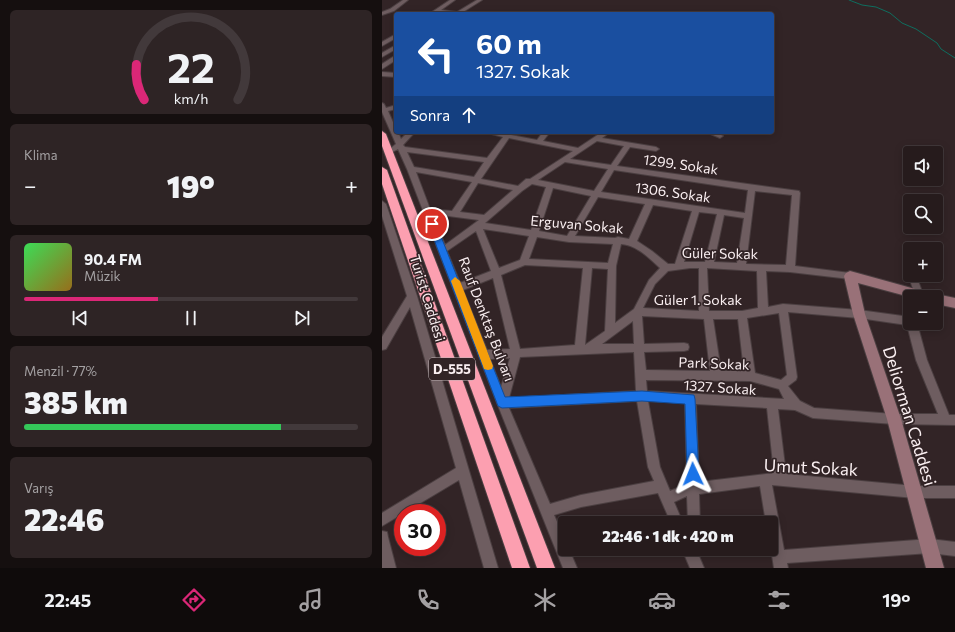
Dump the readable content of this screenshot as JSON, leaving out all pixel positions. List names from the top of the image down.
{
  "streets": {
    "highway": ["Rauf Denktaş Bulvarı", "D-555"],
    "street": [
      "1299. Sokak",
      "1306. Sokak",
      "Erguvan Sokak",
      "Güler Sokak",
      "Turist Caddesi",
      "Güler 1. Sokak",
      "Park Sokak",
      "1327. Sokak",
      "Deliorman Caddesi",
      "Umut Sokak"
    ]
  },
  "crossings": [
    ["1299. Sokak", "Güler Sokak"],
    ["Erguvan Sokak", "Güler Sokak"],
    ["Güler Sokak", "Güler 1. Sokak"],
    ["Güler Sokak", "Deliorman Caddesi"],
    ["Güler 1. Sokak", "Deliorman Caddesi"],
    ["Rauf Denktaş Bulvarı", "1327. Sokak"],
    ["Deliorman Caddesi", "Umut Sokak"]
  ],
  "page": {
    "turn": ["60 m", "1327. Sokak"],
    "then": "Sonra",
    "tile": [
      "Klima",
      ["Menzil · 77%", "385 km"],
      ["Varış", "22:46"]
    ],
    "map_buttons": ["+", "−"],
    "heat": ["−", "19°", "+"],
    "song": ["90.4 FM", "Müzik"],
    "limit": "30",
    "trip": "22:46 · 1 dk · 420 m",
    "tabs": ["22:45", "19°"],
    "gauge": ["22", "km/h"]
  }
}
